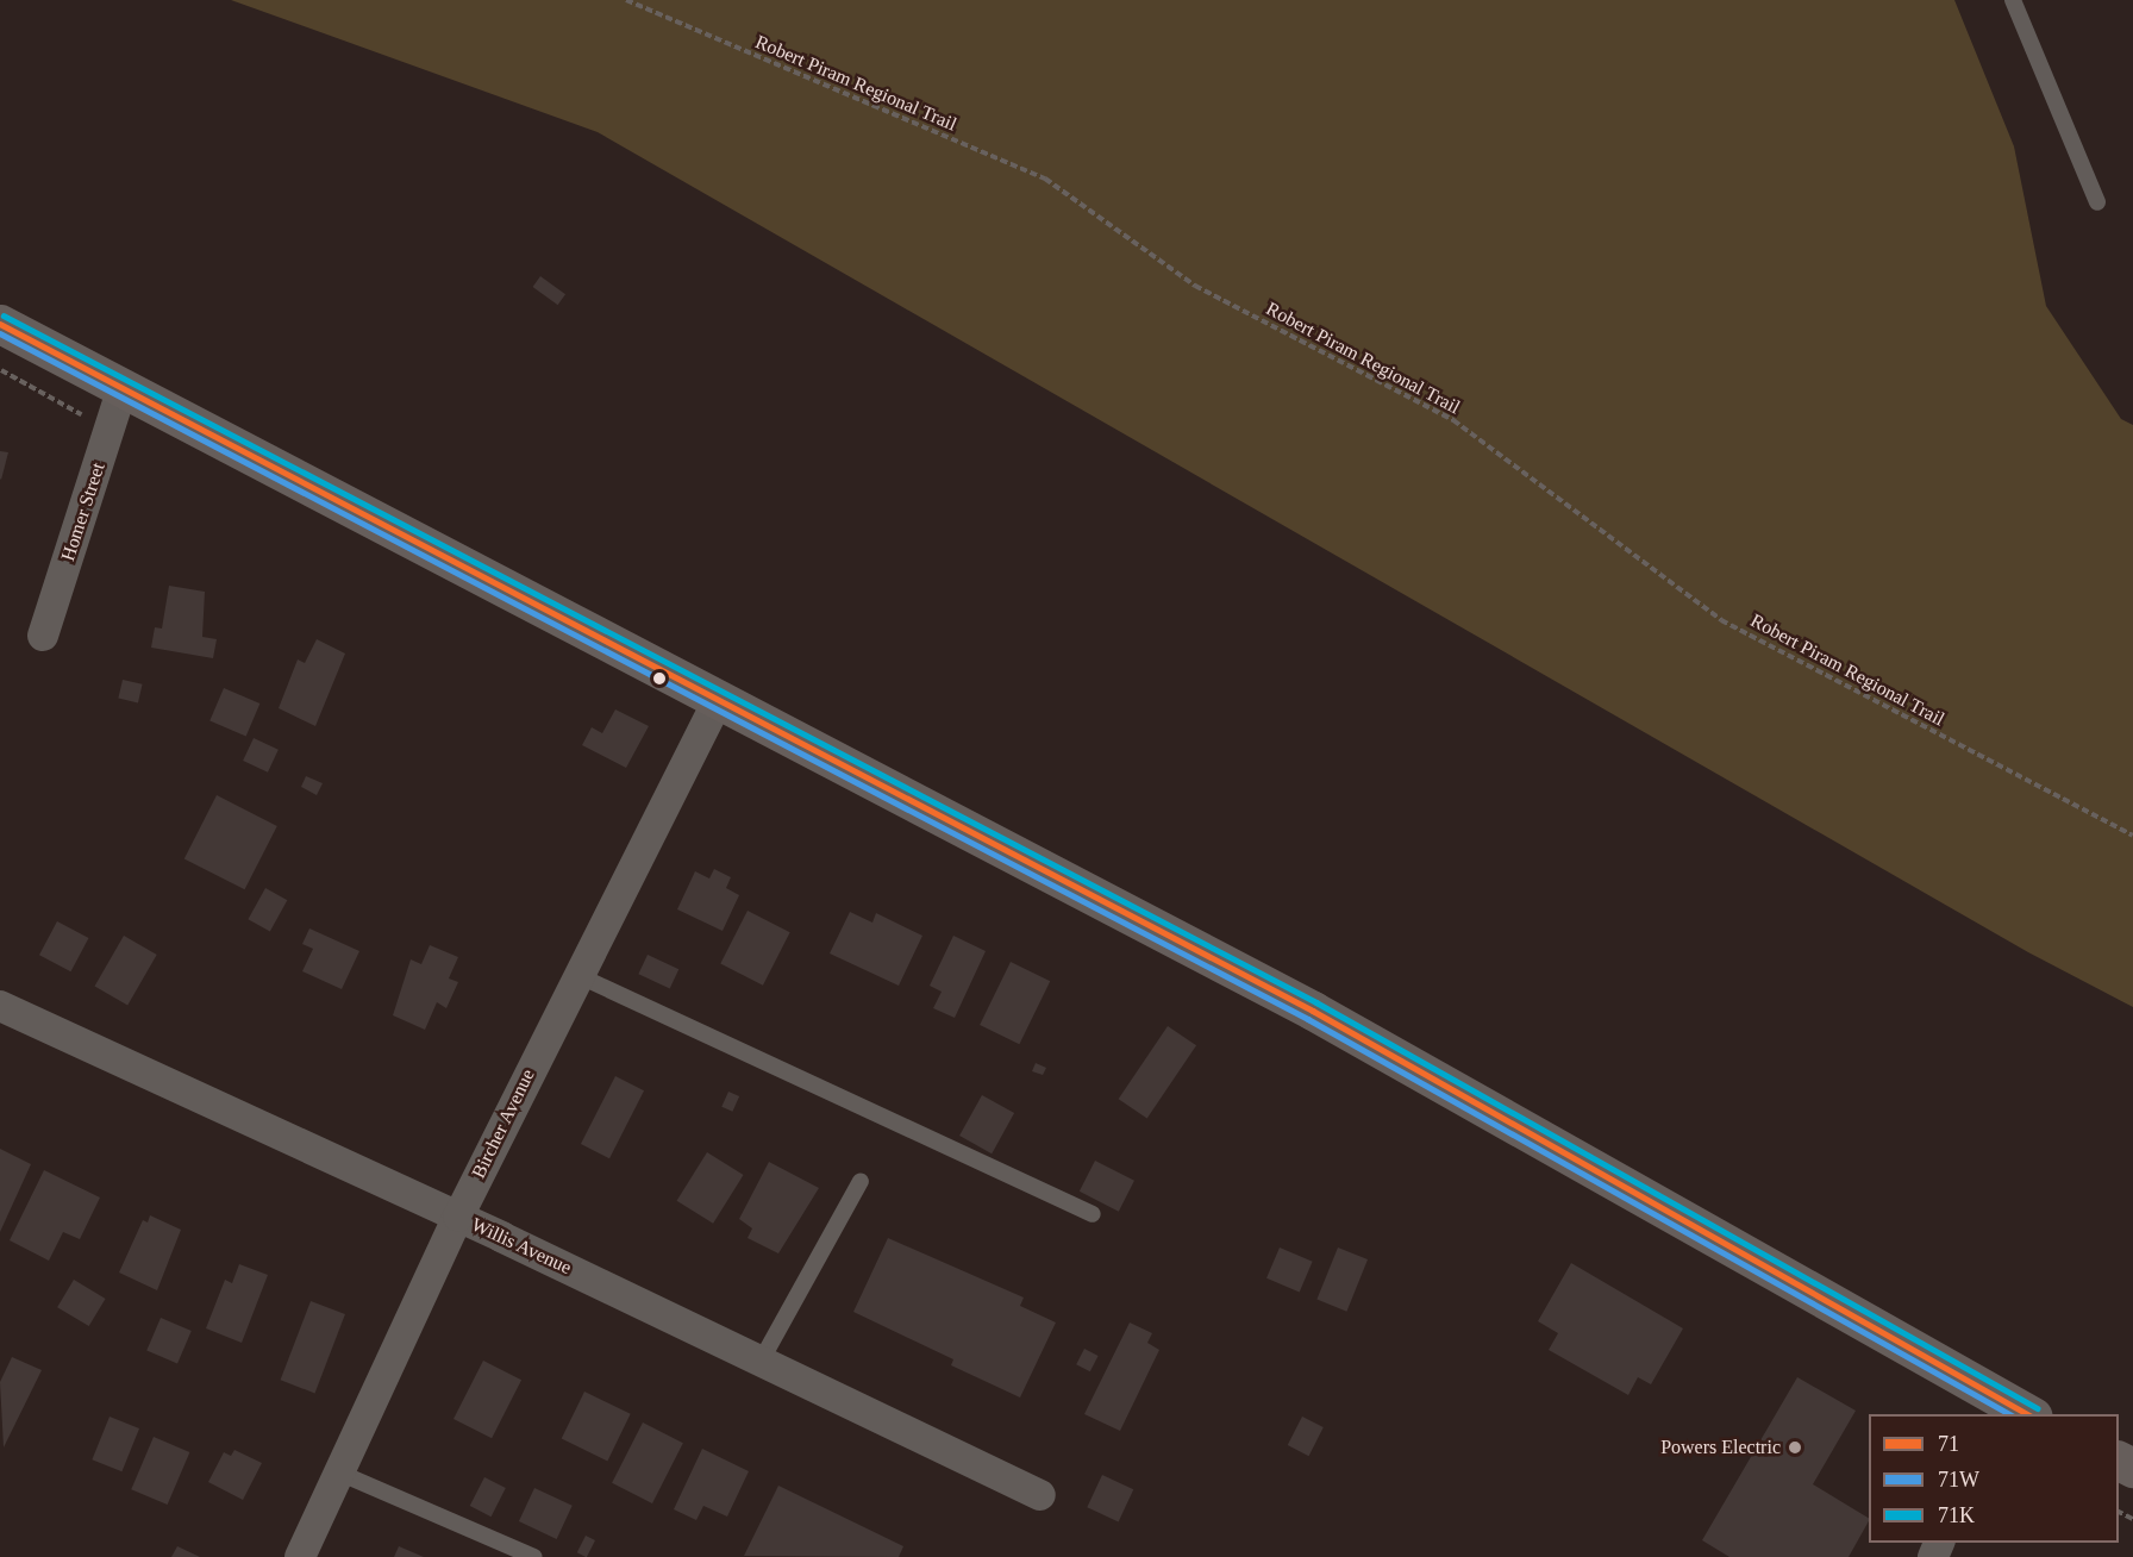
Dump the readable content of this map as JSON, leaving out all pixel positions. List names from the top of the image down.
{
  "streets": {
    "street": ["Homer Street", "Bircher Avenue", "Willis Avenue"],
    "path": ["Robert Piram Regional Trail"]
  },
  "crossings": [
    ["Bircher Avenue", "Willis Avenue"]
  ],
  "places": ["Powers Electric"],
  "lines": ["transit line 71K", "transit line 71", "transit line 71W"],
  "legend": ["71", "71W", "71K"]
}
